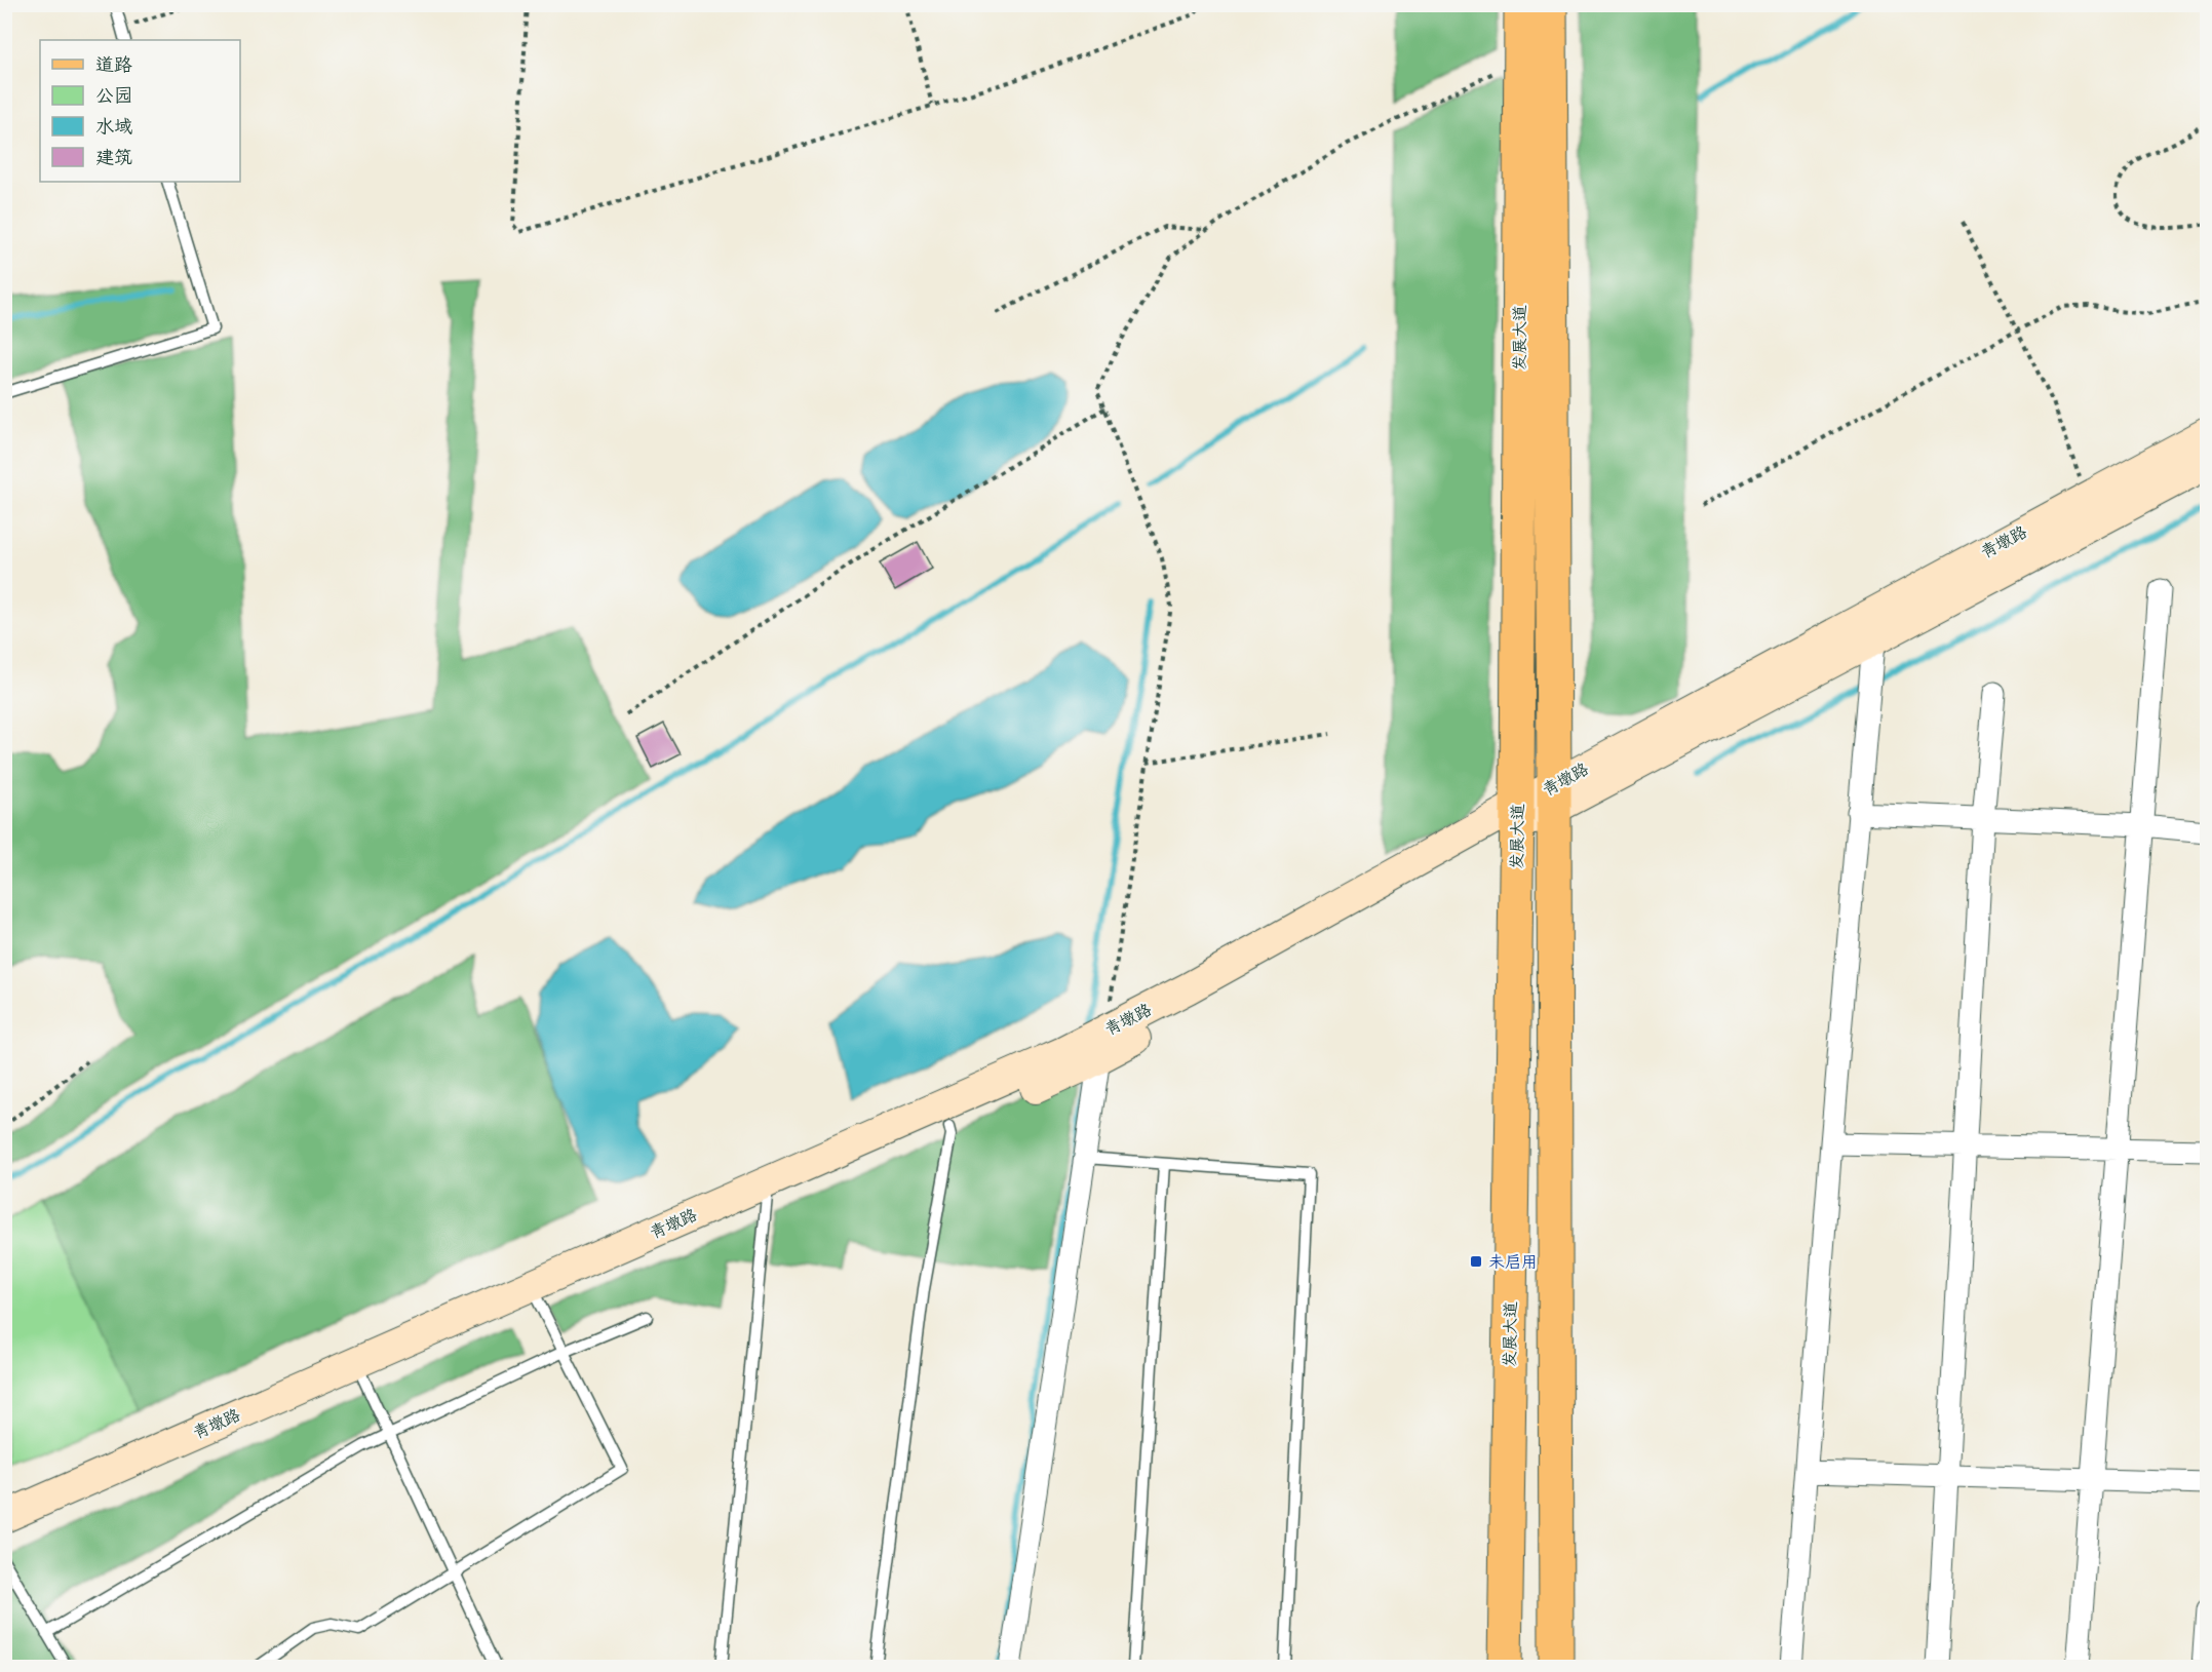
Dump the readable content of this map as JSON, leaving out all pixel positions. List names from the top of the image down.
{
  "streets": {
    "main road": ["发展大道", "青墩路"]
  },
  "crossings": [
    ["发展大道", "青墩路"]
  ],
  "places": {
    "transit": ["未启用"]
  },
  "legend": [
    "道路",
    "公园",
    "水域",
    "建筑"
  ]
}
